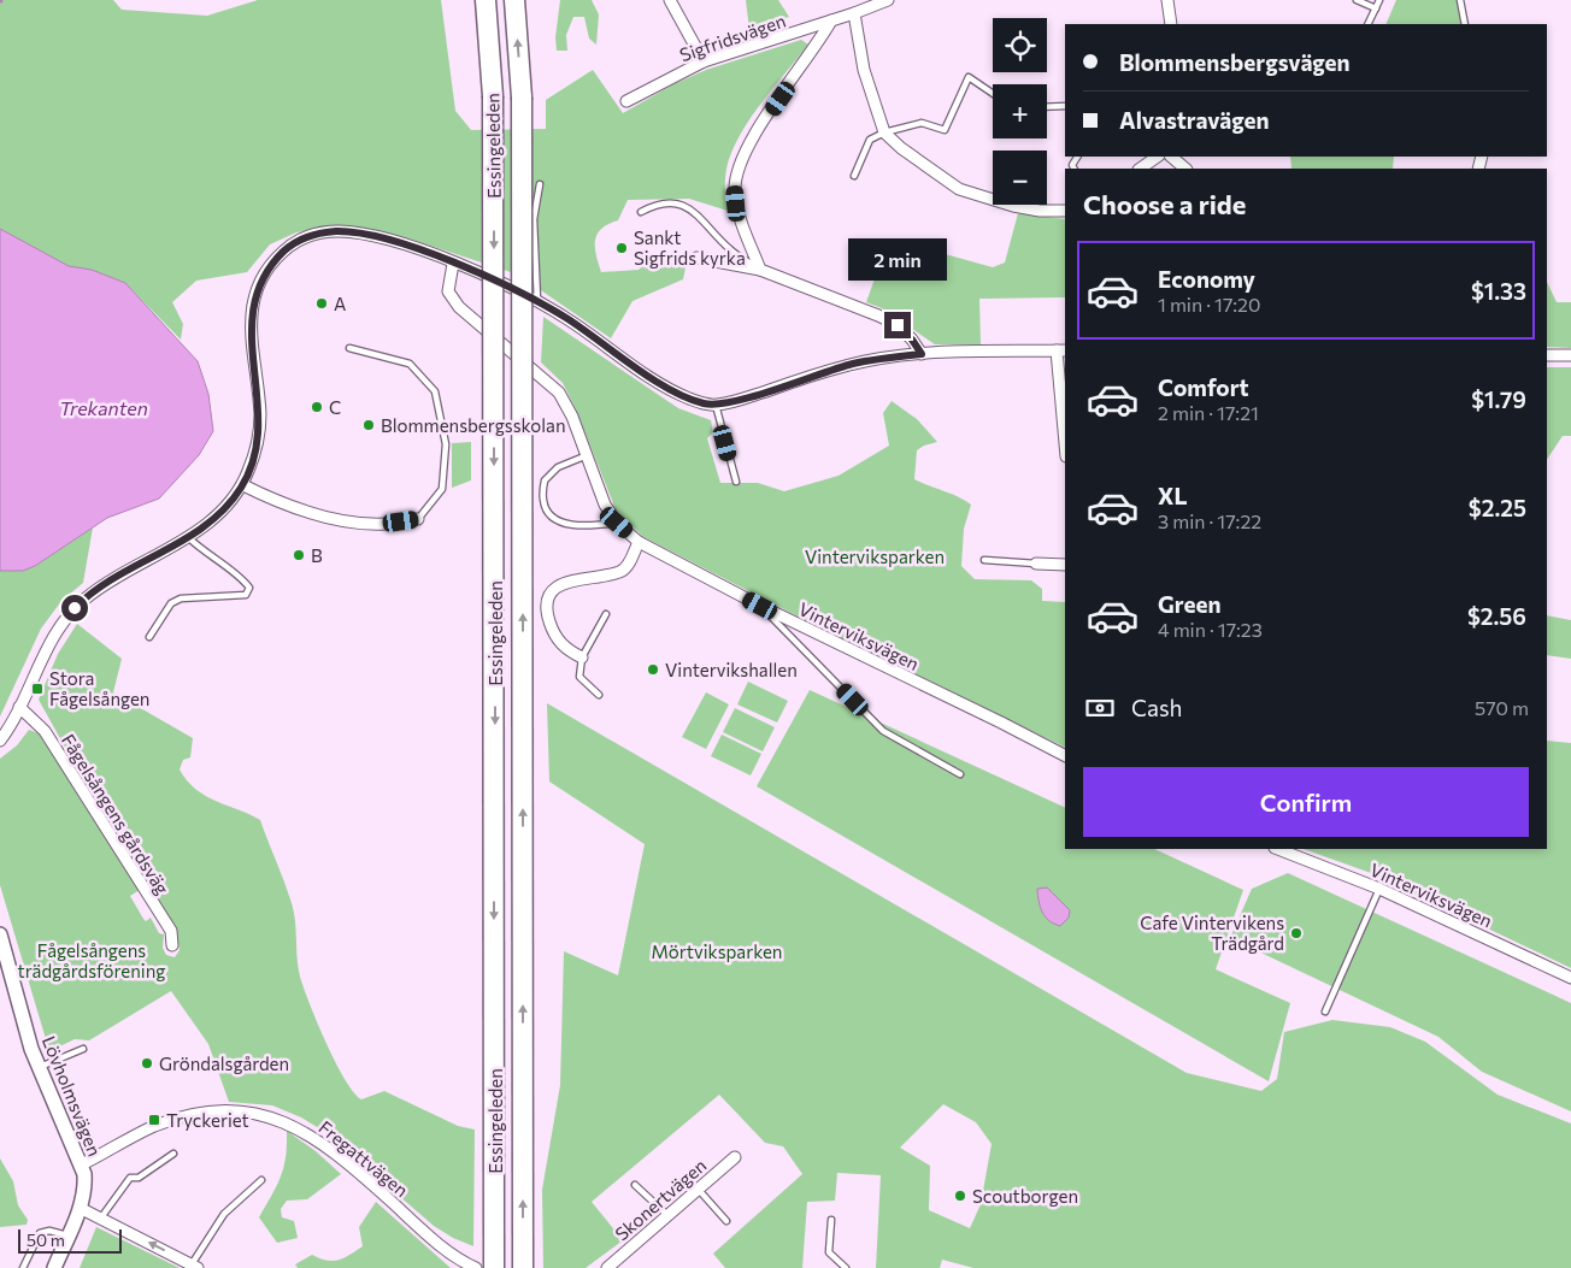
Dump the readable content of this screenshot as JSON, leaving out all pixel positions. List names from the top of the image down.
{
  "streets": {
    "highway": ["Essingeleden"],
    "street": [
      "Sigfridsvägen",
      "Vinterviksvägen",
      "Fågelsångens gårdsväg",
      "Lövholmsvägen",
      "Fregattvägen",
      "Skonertvägen"
    ]
  },
  "crossings": [
    ["Lövholmsvägen", "Fregattvägen"]
  ],
  "water": ["Trekanten"],
  "parks": ["Vinterviksparken", "Fågelsångens trädgårdsförening", "Mörtviksparken"],
  "places": {
    "other": [
      "Sankt Sigfrids kyrka",
      "A",
      "C",
      "Blommensbergsskolan",
      "B",
      "Vintervikshallen",
      "Cafe Vintervikens Trädgård",
      "Gröndalsgården",
      "Scoutborgen"
    ],
    "transit": ["Stora Fågelsången", "Tryckeriet"]
  },
  "scale_bar": "50 m",
  "page": {
    "map_buttons": ["+", "−"],
    "banner": ["Blommensbergsvägen", "Alvastravägen"],
    "heading": "Choose a ride",
    "bubble": "2 min",
    "list": [
      {
        "name": "Economy",
        "note": "1 min · 17:20",
        "value": "$1.33"
      },
      {
        "name": "Comfort",
        "note": "2 min · 17:21",
        "value": "$1.79"
      },
      {
        "name": "XL",
        "note": "3 min · 17:22",
        "value": "$2.25"
      },
      {
        "name": "Green",
        "note": "4 min · 17:23",
        "value": "$2.56"
      }
    ],
    "pay": ["Cash", "570 m"],
    "buttons": "Confirm",
    "scale": "50 m"
  }
}
